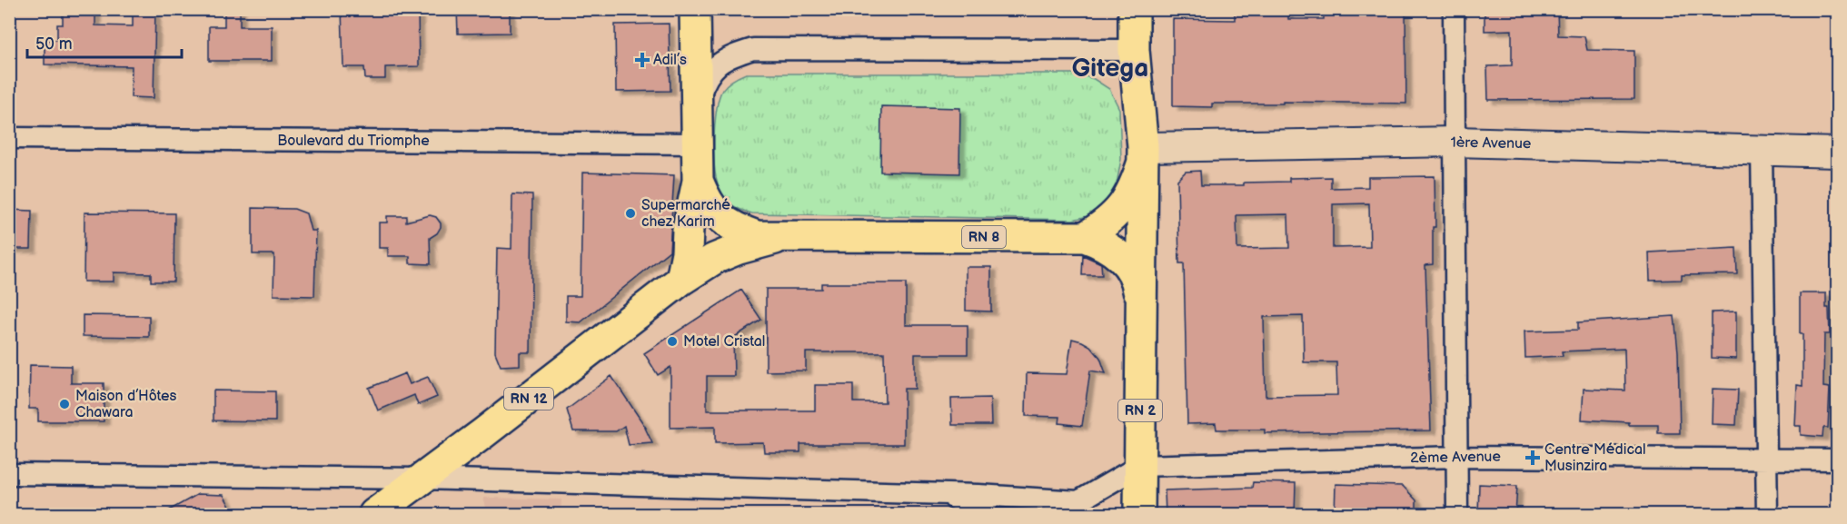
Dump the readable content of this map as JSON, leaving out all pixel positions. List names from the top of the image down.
{
  "streets": {
    "main road": [
      "1ère Avenue",
      "RN 8",
      "RN 12",
      "RN 2"
    ],
    "street": ["Boulevard du Triomphe", "2ème Avenue"]
  },
  "crossings": [
    ["Boulevard du Triomphe", "RN 8"],
    ["1ère Avenue", "RN 2"],
    ["RN 8", "RN 12"],
    ["RN 8", "RN 2"],
    ["RN 2", "2ème Avenue"]
  ],
  "districts": ["Gitega"],
  "places": {
    "health": ["Adil’s", "Centre Médical Musinzira"],
    "other": ["Supermarché chez Karim", "Motel Cristal", "Maison d’Hôtes Chawara"]
  },
  "scale_bar": "50 m"
}
